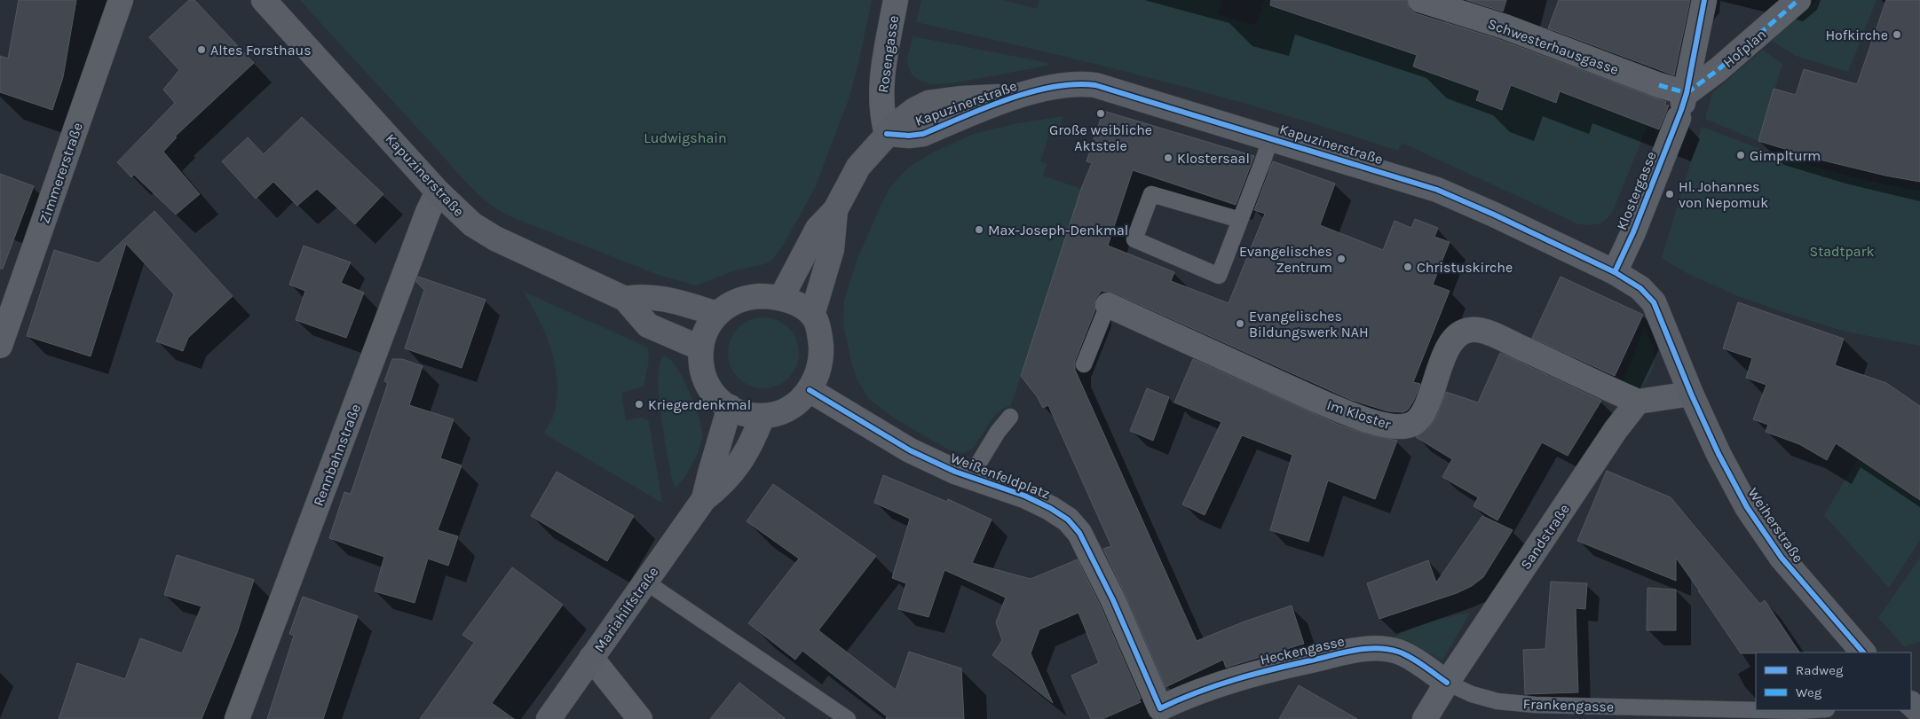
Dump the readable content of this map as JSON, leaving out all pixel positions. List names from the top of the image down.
{
  "streets": {
    "street": [
      "Schwesterhausgasse",
      "Hofplan",
      "Rosengasse",
      "Kapuzinerstraße",
      "Zimmererstraße",
      "Klostergasse",
      "Im Kloster",
      "Rennbahnstraße",
      "Weißenfeldplatz",
      "Weiherstraße",
      "Sandstraße",
      "Mariahilfstraße",
      "Heckengasse"
    ],
    "lane": ["Frankengasse"]
  },
  "crossings": [
    ["Schwesterhausgasse", "Hofplan"],
    ["Schwesterhausgasse", "Klostergasse"],
    ["Hofplan", "Klostergasse"],
    ["Rosengasse", "Kapuzinerstraße"],
    ["Kapuzinerstraße", "Klostergasse"],
    ["Kapuzinerstraße", "Rennbahnstraße"],
    ["Kapuzinerstraße", "Weißenfeldplatz"],
    ["Kapuzinerstraße", "Weiherstraße"],
    ["Kapuzinerstraße", "Mariahilfstraße"],
    ["Im Kloster", "Sandstraße"],
    ["Weißenfeldplatz", "Mariahilfstraße"],
    ["Weißenfeldplatz", "Heckengasse"],
    ["Sandstraße", "Heckengasse"],
    ["Sandstraße", "Frankengasse"],
    ["Heckengasse", "Frankengasse"]
  ],
  "parks": ["Ludwigshain", "Stadtpark"],
  "places": [
    "Hofkirche",
    "Altes Forsthaus",
    "Große weibliche Aktstele",
    "Gimplturm",
    "Klostersaal",
    "Hl. Johannes von Nepomuk",
    "Max-Joseph-Denkmal",
    "Evangelisches Zentrum",
    "Christuskirche",
    "Evangelisches Bildungswerk NAH",
    "Kriegerdenkmal"
  ],
  "legend": ["Radweg", "Weg"]
}
